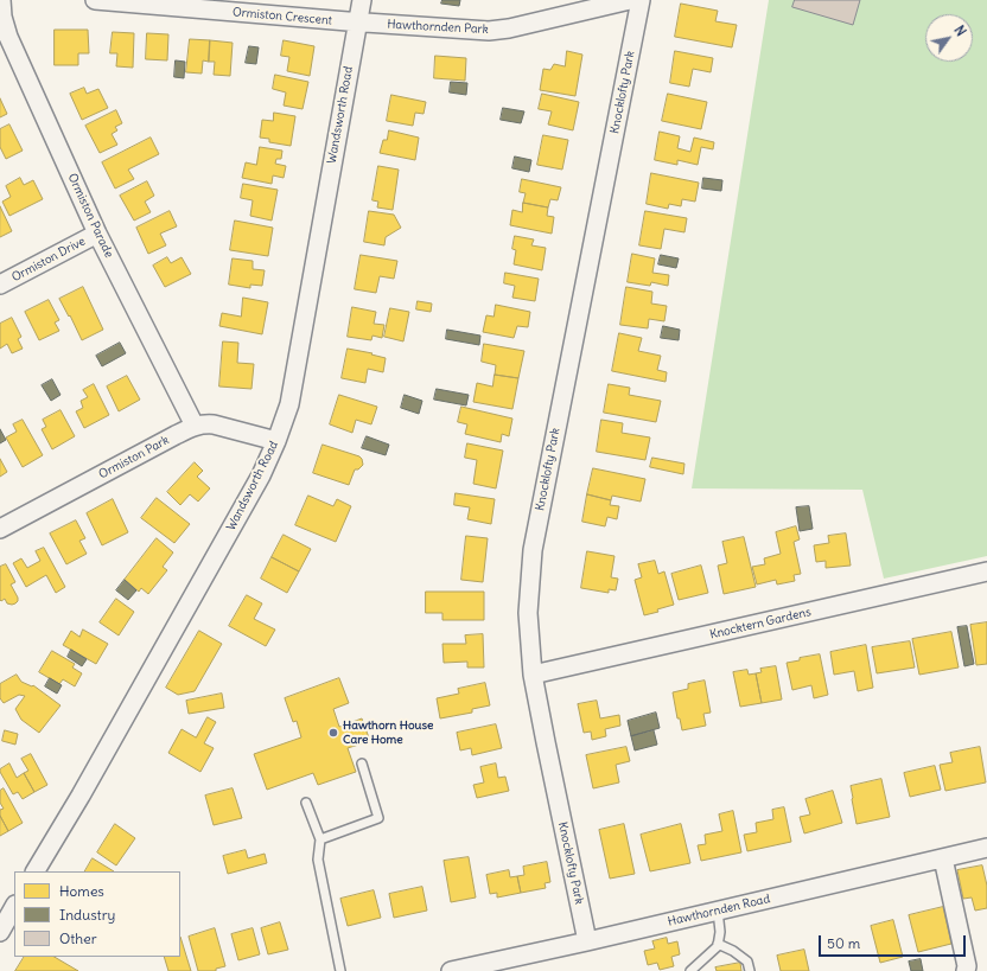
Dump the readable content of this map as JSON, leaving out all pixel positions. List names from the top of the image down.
{
  "streets": {
    "street": [
      "Ormiston Crescent",
      "Hawthornden Park",
      "Knocklofty Park",
      "Wandsworth Road",
      "Ormiston Parade",
      "Ormiston Drive",
      "Ormiston Park",
      "Knocktern Gardens",
      "Hawthornden Road"
    ]
  },
  "crossings": [
    ["Ormiston Crescent", "Hawthornden Park"],
    ["Ormiston Crescent", "Wandsworth Road"],
    ["Hawthornden Park", "Wandsworth Road"],
    ["Knocklofty Park", "Knocktern Gardens"],
    ["Knocklofty Park", "Hawthornden Road"],
    ["Wandsworth Road", "Ormiston Park"],
    ["Ormiston Parade", "Ormiston Drive"],
    ["Ormiston Parade", "Ormiston Park"]
  ],
  "places": ["Hawthorn House Care Home"],
  "legend": ["Homes", "Industry", "Other"],
  "scale_bar": "50 m",
  "north": "top right"
}
